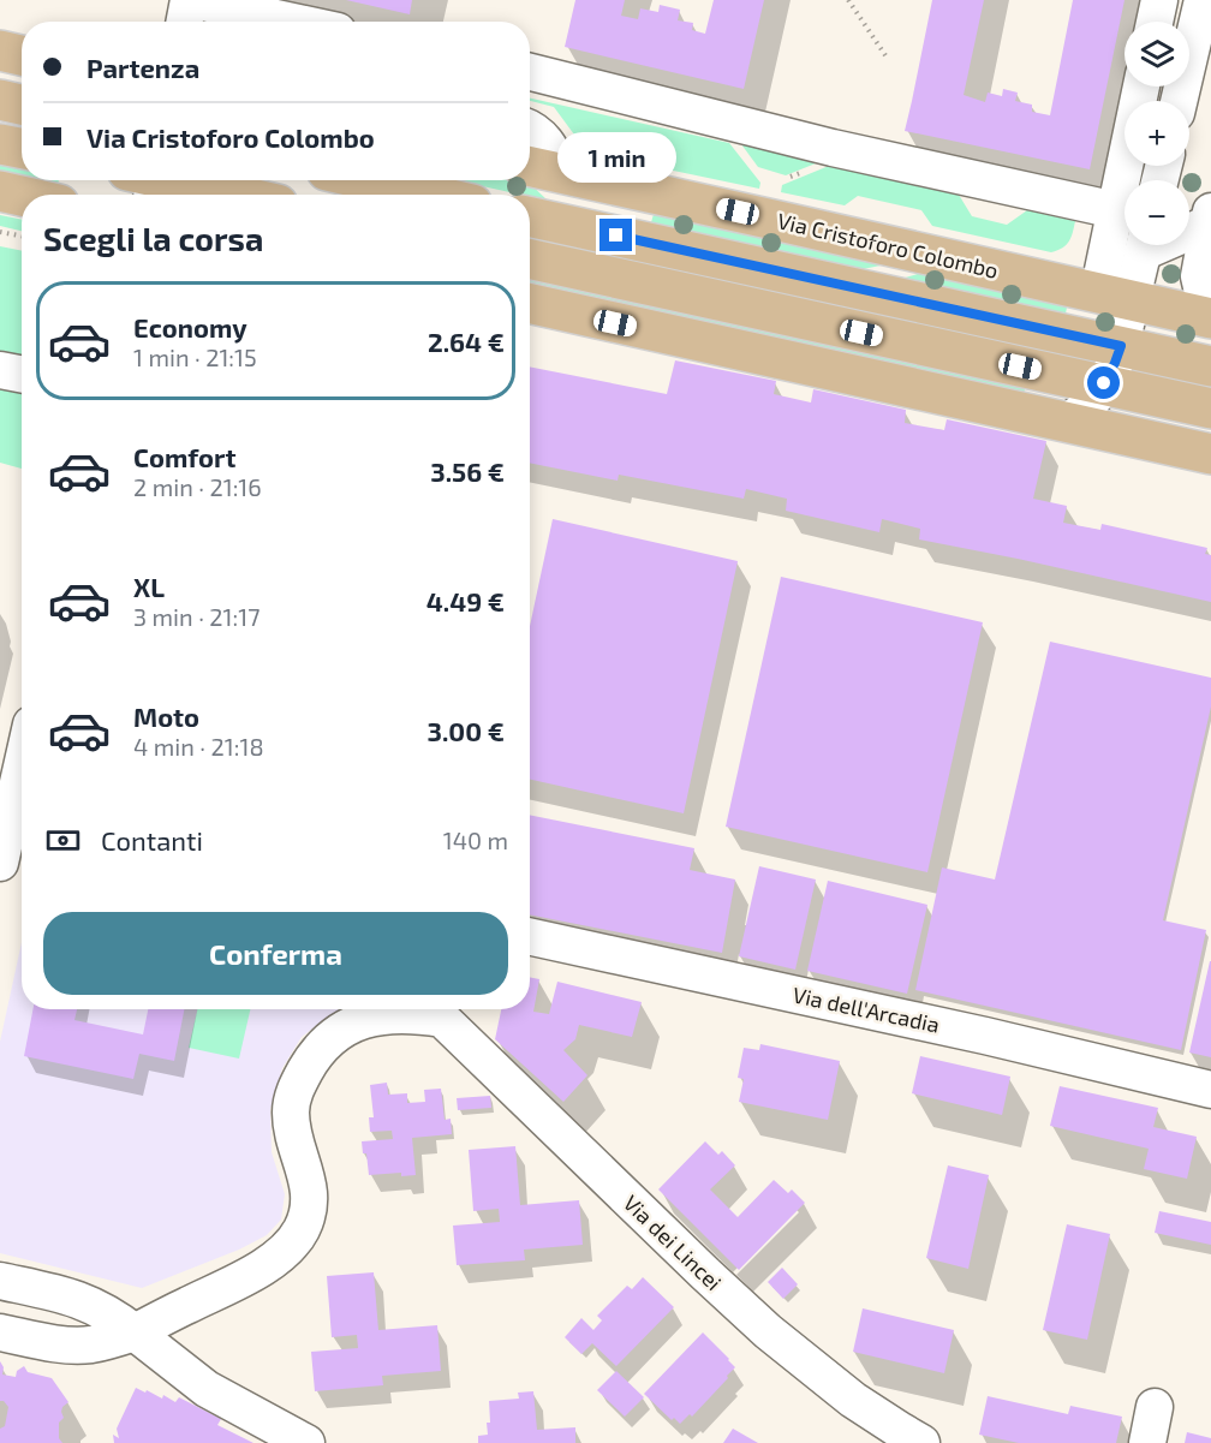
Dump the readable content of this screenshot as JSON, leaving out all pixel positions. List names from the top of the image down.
{
  "streets": {
    "main road": ["Via Cristoforo Colombo"],
    "street": ["Via dell'Arcadia", "Via dei Lincei"]
  },
  "page": {
    "map_buttons": ["+", "−"],
    "banner": ["Partenza", "Via Cristoforo Colombo"],
    "bubble": "1 min",
    "heading": "Scegli la corsa",
    "list": [
      {
        "name": "Economy",
        "note": "1 min · 21:15",
        "value": "2.64 €"
      },
      {
        "name": "Comfort",
        "note": "2 min · 21:16",
        "value": "3.56 €"
      },
      {
        "name": "XL",
        "note": "3 min · 21:17",
        "value": "4.49 €"
      },
      {
        "name": "Moto",
        "note": "4 min · 21:18",
        "value": "3.00 €"
      }
    ],
    "pay": ["Contanti", "140 m"],
    "buttons": "Conferma"
  }
}
